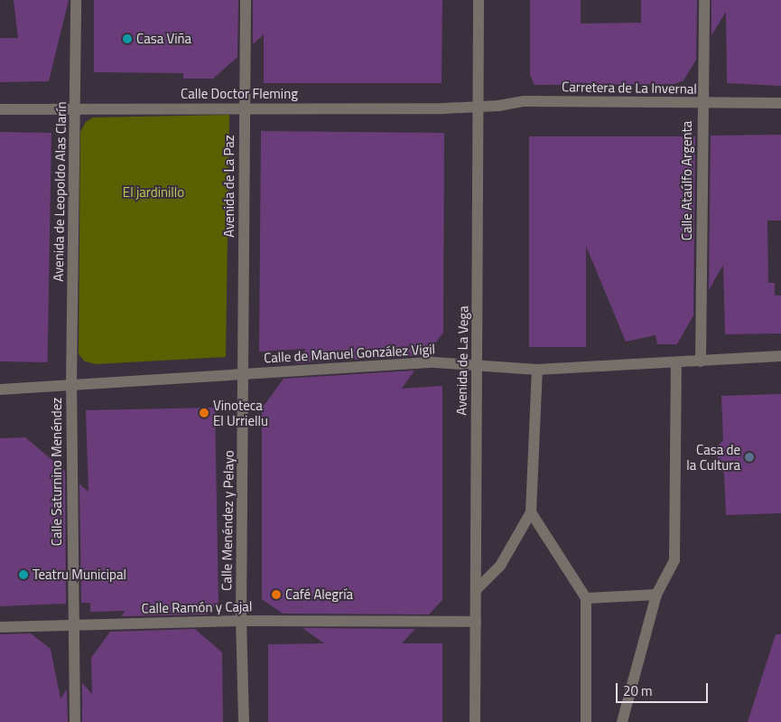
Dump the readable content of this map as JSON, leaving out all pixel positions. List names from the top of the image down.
{
  "streets": {
    "street": [
      "Carretera de La Invernal",
      "Calle Doctor Fleming",
      "Calle Ataúlfo Argenta",
      "Avenida de La Paz",
      "Avenida de Leopoldo Alas Clarín",
      "Calle de Manuel González Vigil",
      "Avenida de La Vega",
      "Calle Saturnino Menéndez",
      "Calle Menéndez y Pelayo",
      "Calle Ramón y Cajal"
    ]
  },
  "crossings": [
    ["Carretera de La Invernal", "Calle Doctor Fleming"],
    ["Carretera de La Invernal", "Calle Ataúlfo Argenta"],
    ["Carretera de La Invernal", "Avenida de La Vega"],
    ["Calle Doctor Fleming", "Avenida de La Paz"],
    ["Calle Doctor Fleming", "Avenida de Leopoldo Alas Clarín"],
    ["Calle Doctor Fleming", "Avenida de La Vega"],
    ["Calle Ataúlfo Argenta", "Calle de Manuel González Vigil"],
    ["Avenida de La Paz", "Calle de Manuel González Vigil"],
    ["Avenida de La Paz", "Calle Menéndez y Pelayo"],
    ["Avenida de Leopoldo Alas Clarín", "Calle de Manuel González Vigil"],
    ["Avenida de Leopoldo Alas Clarín", "Calle Saturnino Menéndez"],
    ["Calle de Manuel González Vigil", "Avenida de La Vega"],
    ["Calle de Manuel González Vigil", "Calle Saturnino Menéndez"],
    ["Calle de Manuel González Vigil", "Calle Menéndez y Pelayo"],
    ["Avenida de La Vega", "Calle Ramón y Cajal"],
    ["Calle Saturnino Menéndez", "Calle Ramón y Cajal"],
    ["Calle Menéndez y Pelayo", "Calle Ramón y Cajal"]
  ],
  "parks": ["El jardinillo"],
  "places": [
    "Casa Viña",
    "Vinoteca El Urriellu",
    "Casa de la Cultura",
    "Teatru Municipal",
    "Café Alegría"
  ],
  "scale_bar": "20 m"
}
